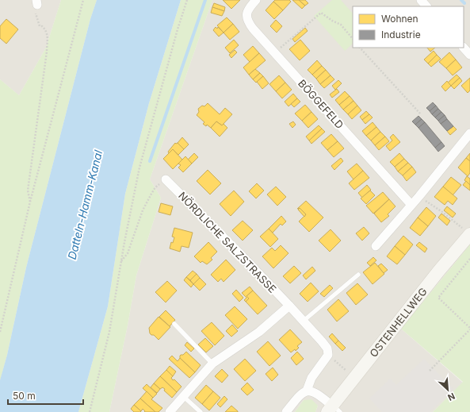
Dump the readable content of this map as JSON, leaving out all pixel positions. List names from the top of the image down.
{
  "streets": {
    "main road": ["OSTENHELLWEG"],
    "street": ["BÖGGEFELD", "NÖRDLICHE SALZSTRASSE"]
  },
  "water": ["Datteln-Hamm-Kanal"],
  "legend": ["Wohnen", "Industrie"],
  "scale_bar": "50 m",
  "north": "bottom right"
}
